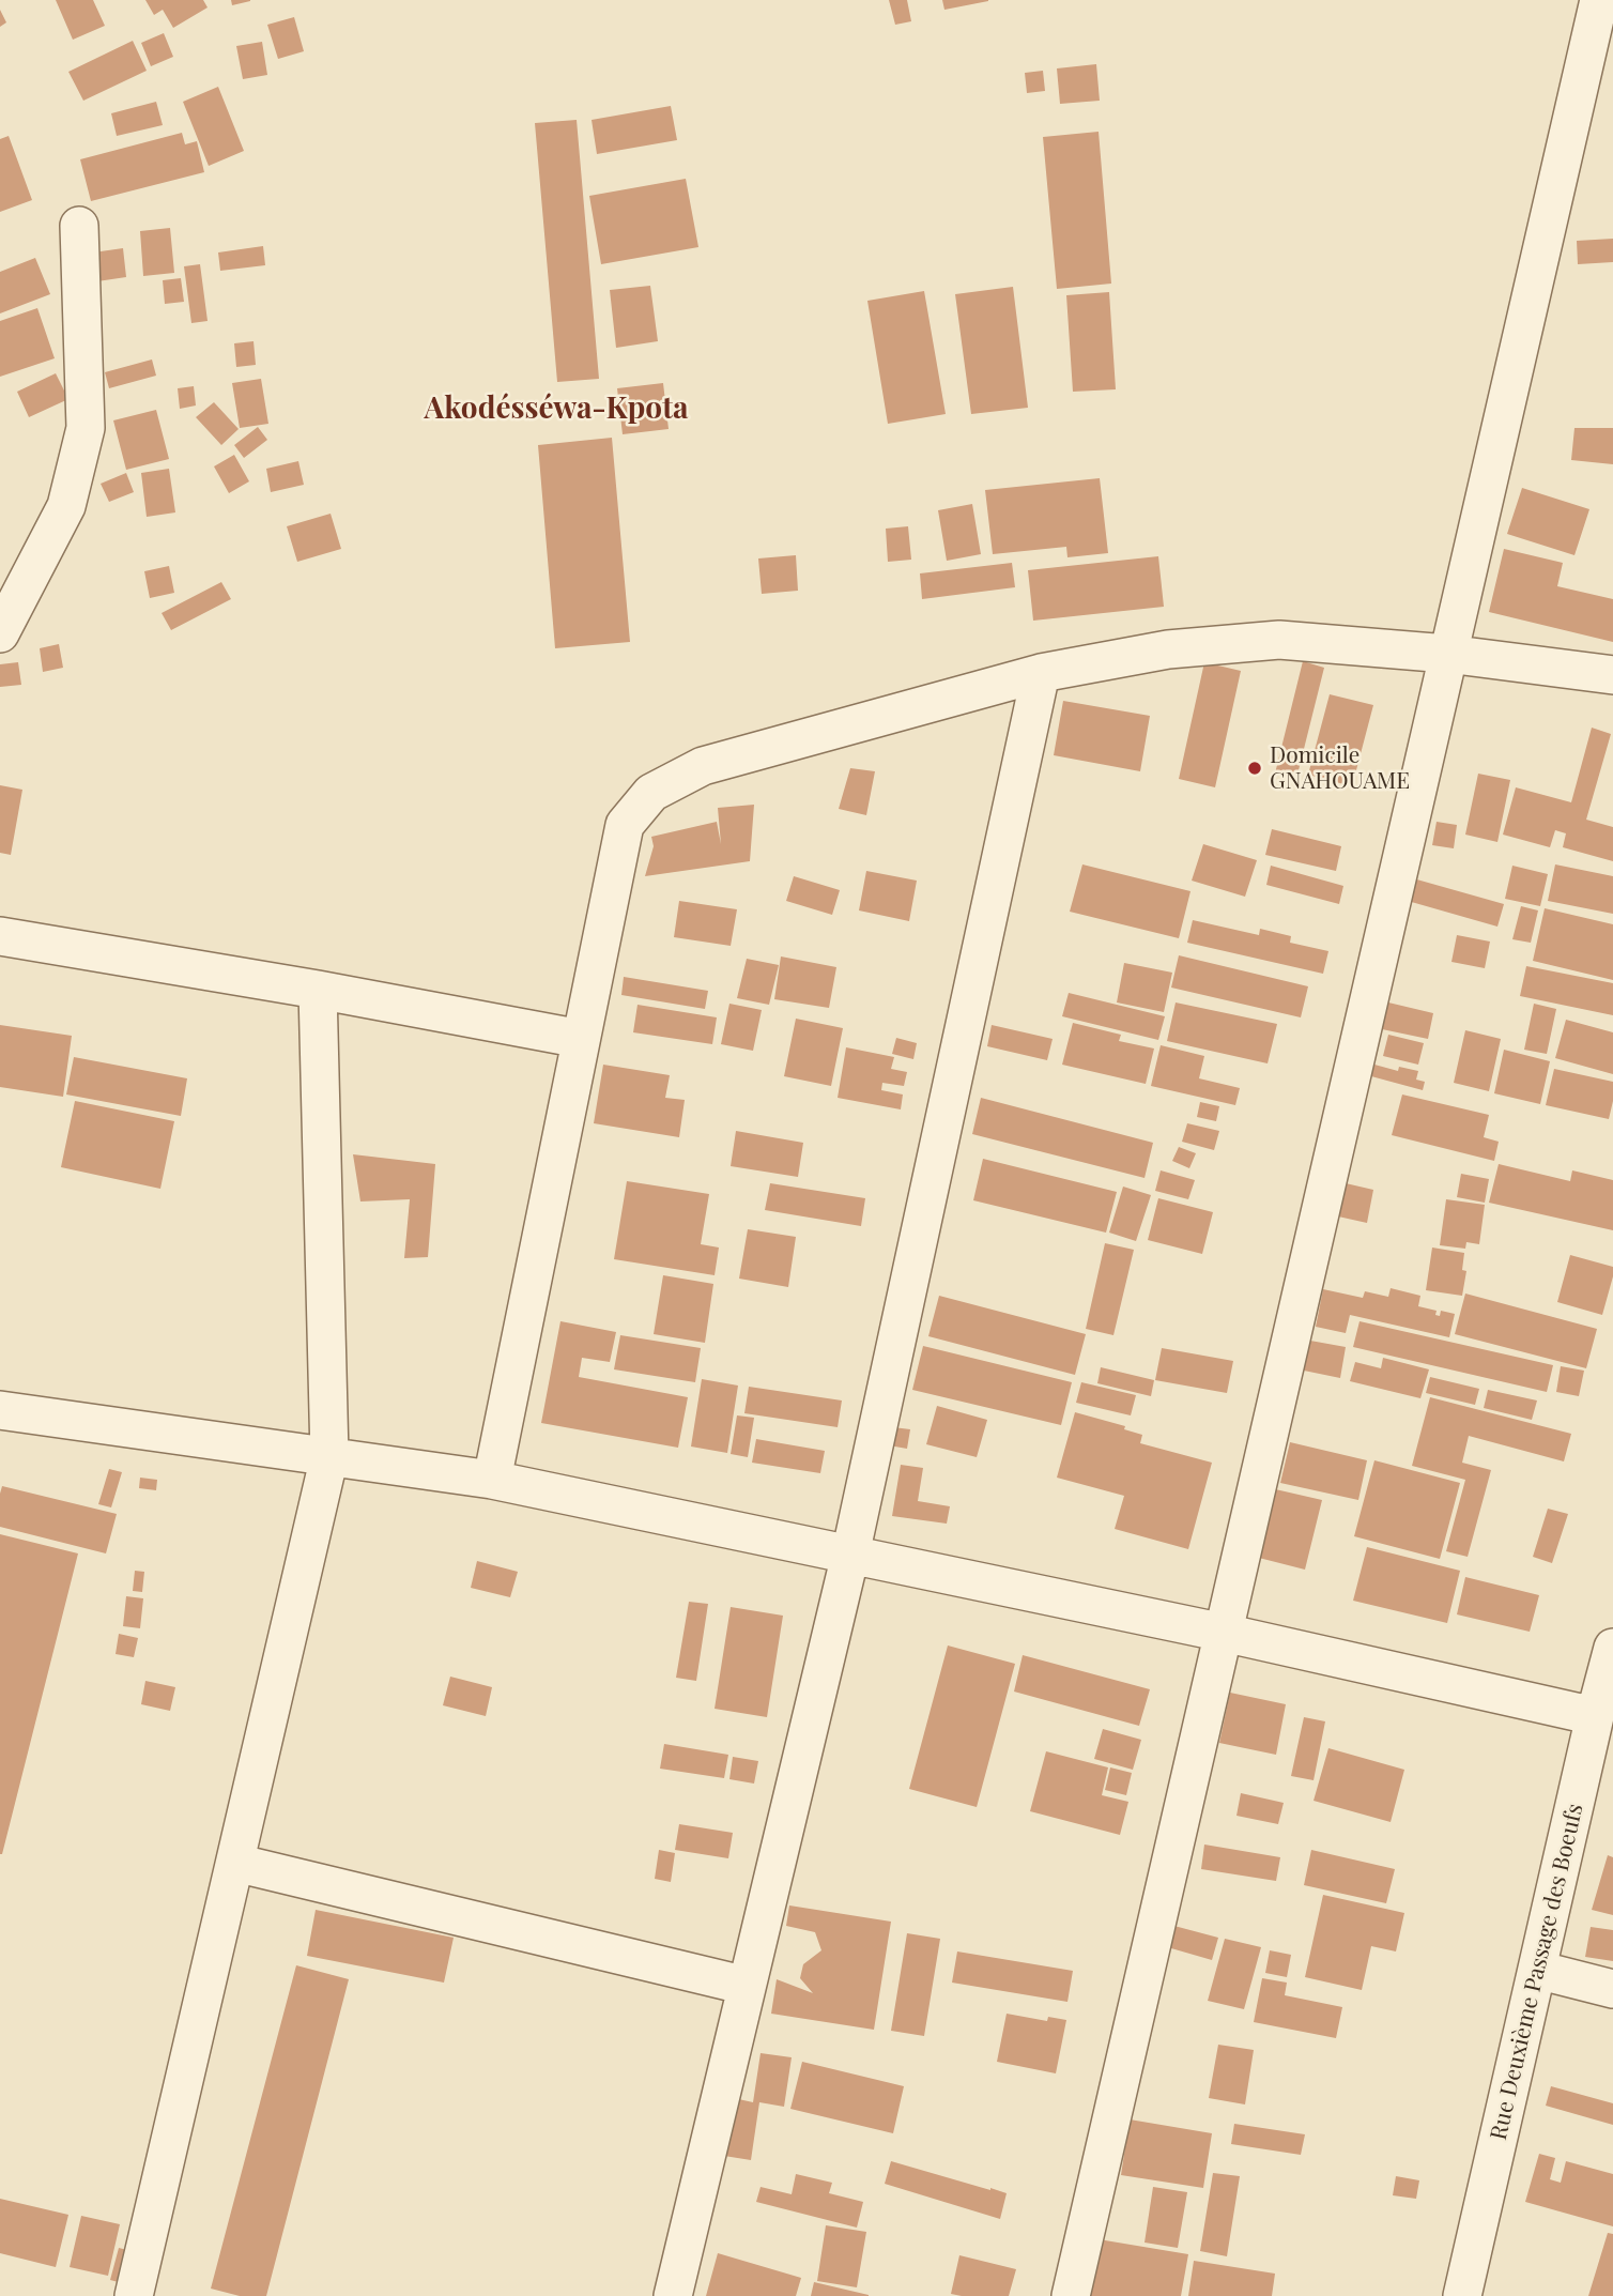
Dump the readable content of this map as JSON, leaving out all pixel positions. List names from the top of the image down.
{
  "streets": {
    "street": ["Rue Deuxième Passage des Boeufs"]
  },
  "districts": ["Akodésséwa-Kpota"],
  "places": ["Domicile GNAHOUAME"]
}
